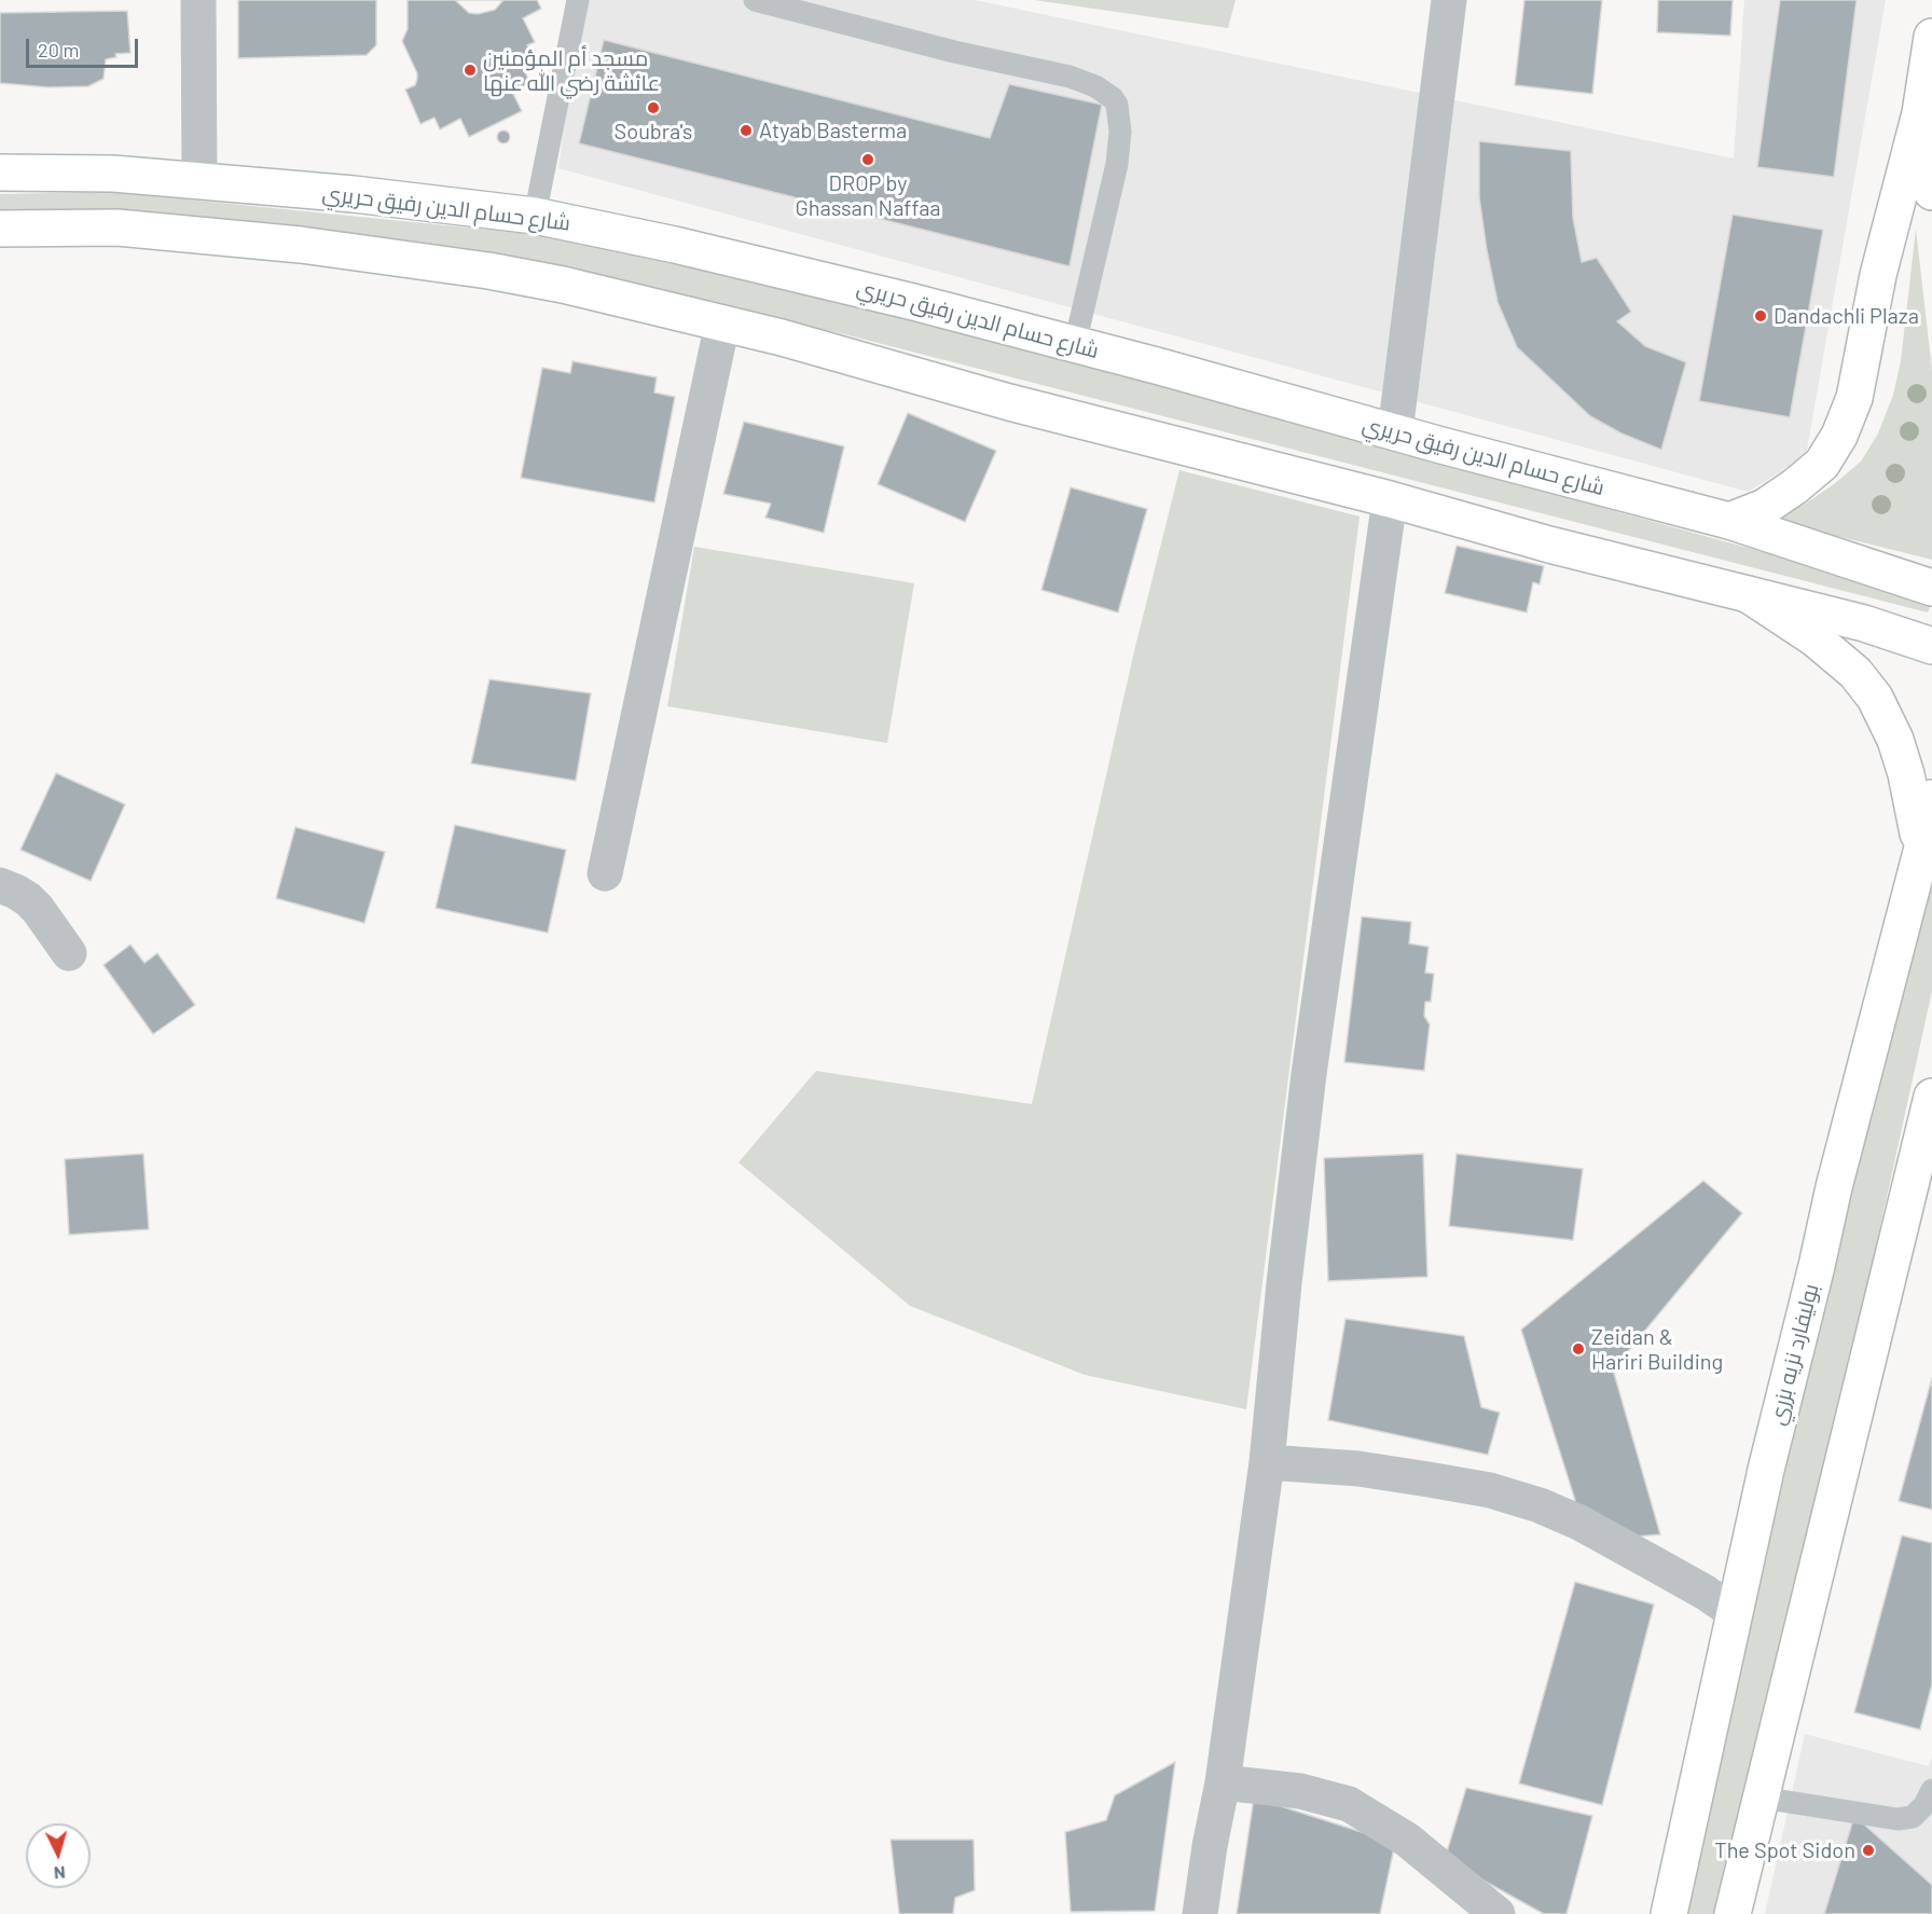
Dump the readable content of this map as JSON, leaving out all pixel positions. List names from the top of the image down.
{
  "streets": {
    "main road": ["شارع حسام الدين رفيق حريري", "بوليفارد نزيه بزري"]
  },
  "places": [
    "مسجد أم المؤمنين عائشة رضي الله عنها",
    "Soubra's",
    "Atyab Basterma",
    "DROP by Ghassan Naffaa",
    "Dandachli Plaza",
    "Zeidan & Hariri Building",
    "The Spot Sidon"
  ],
  "scale_bar": "20 m",
  "north": "bottom"
}
